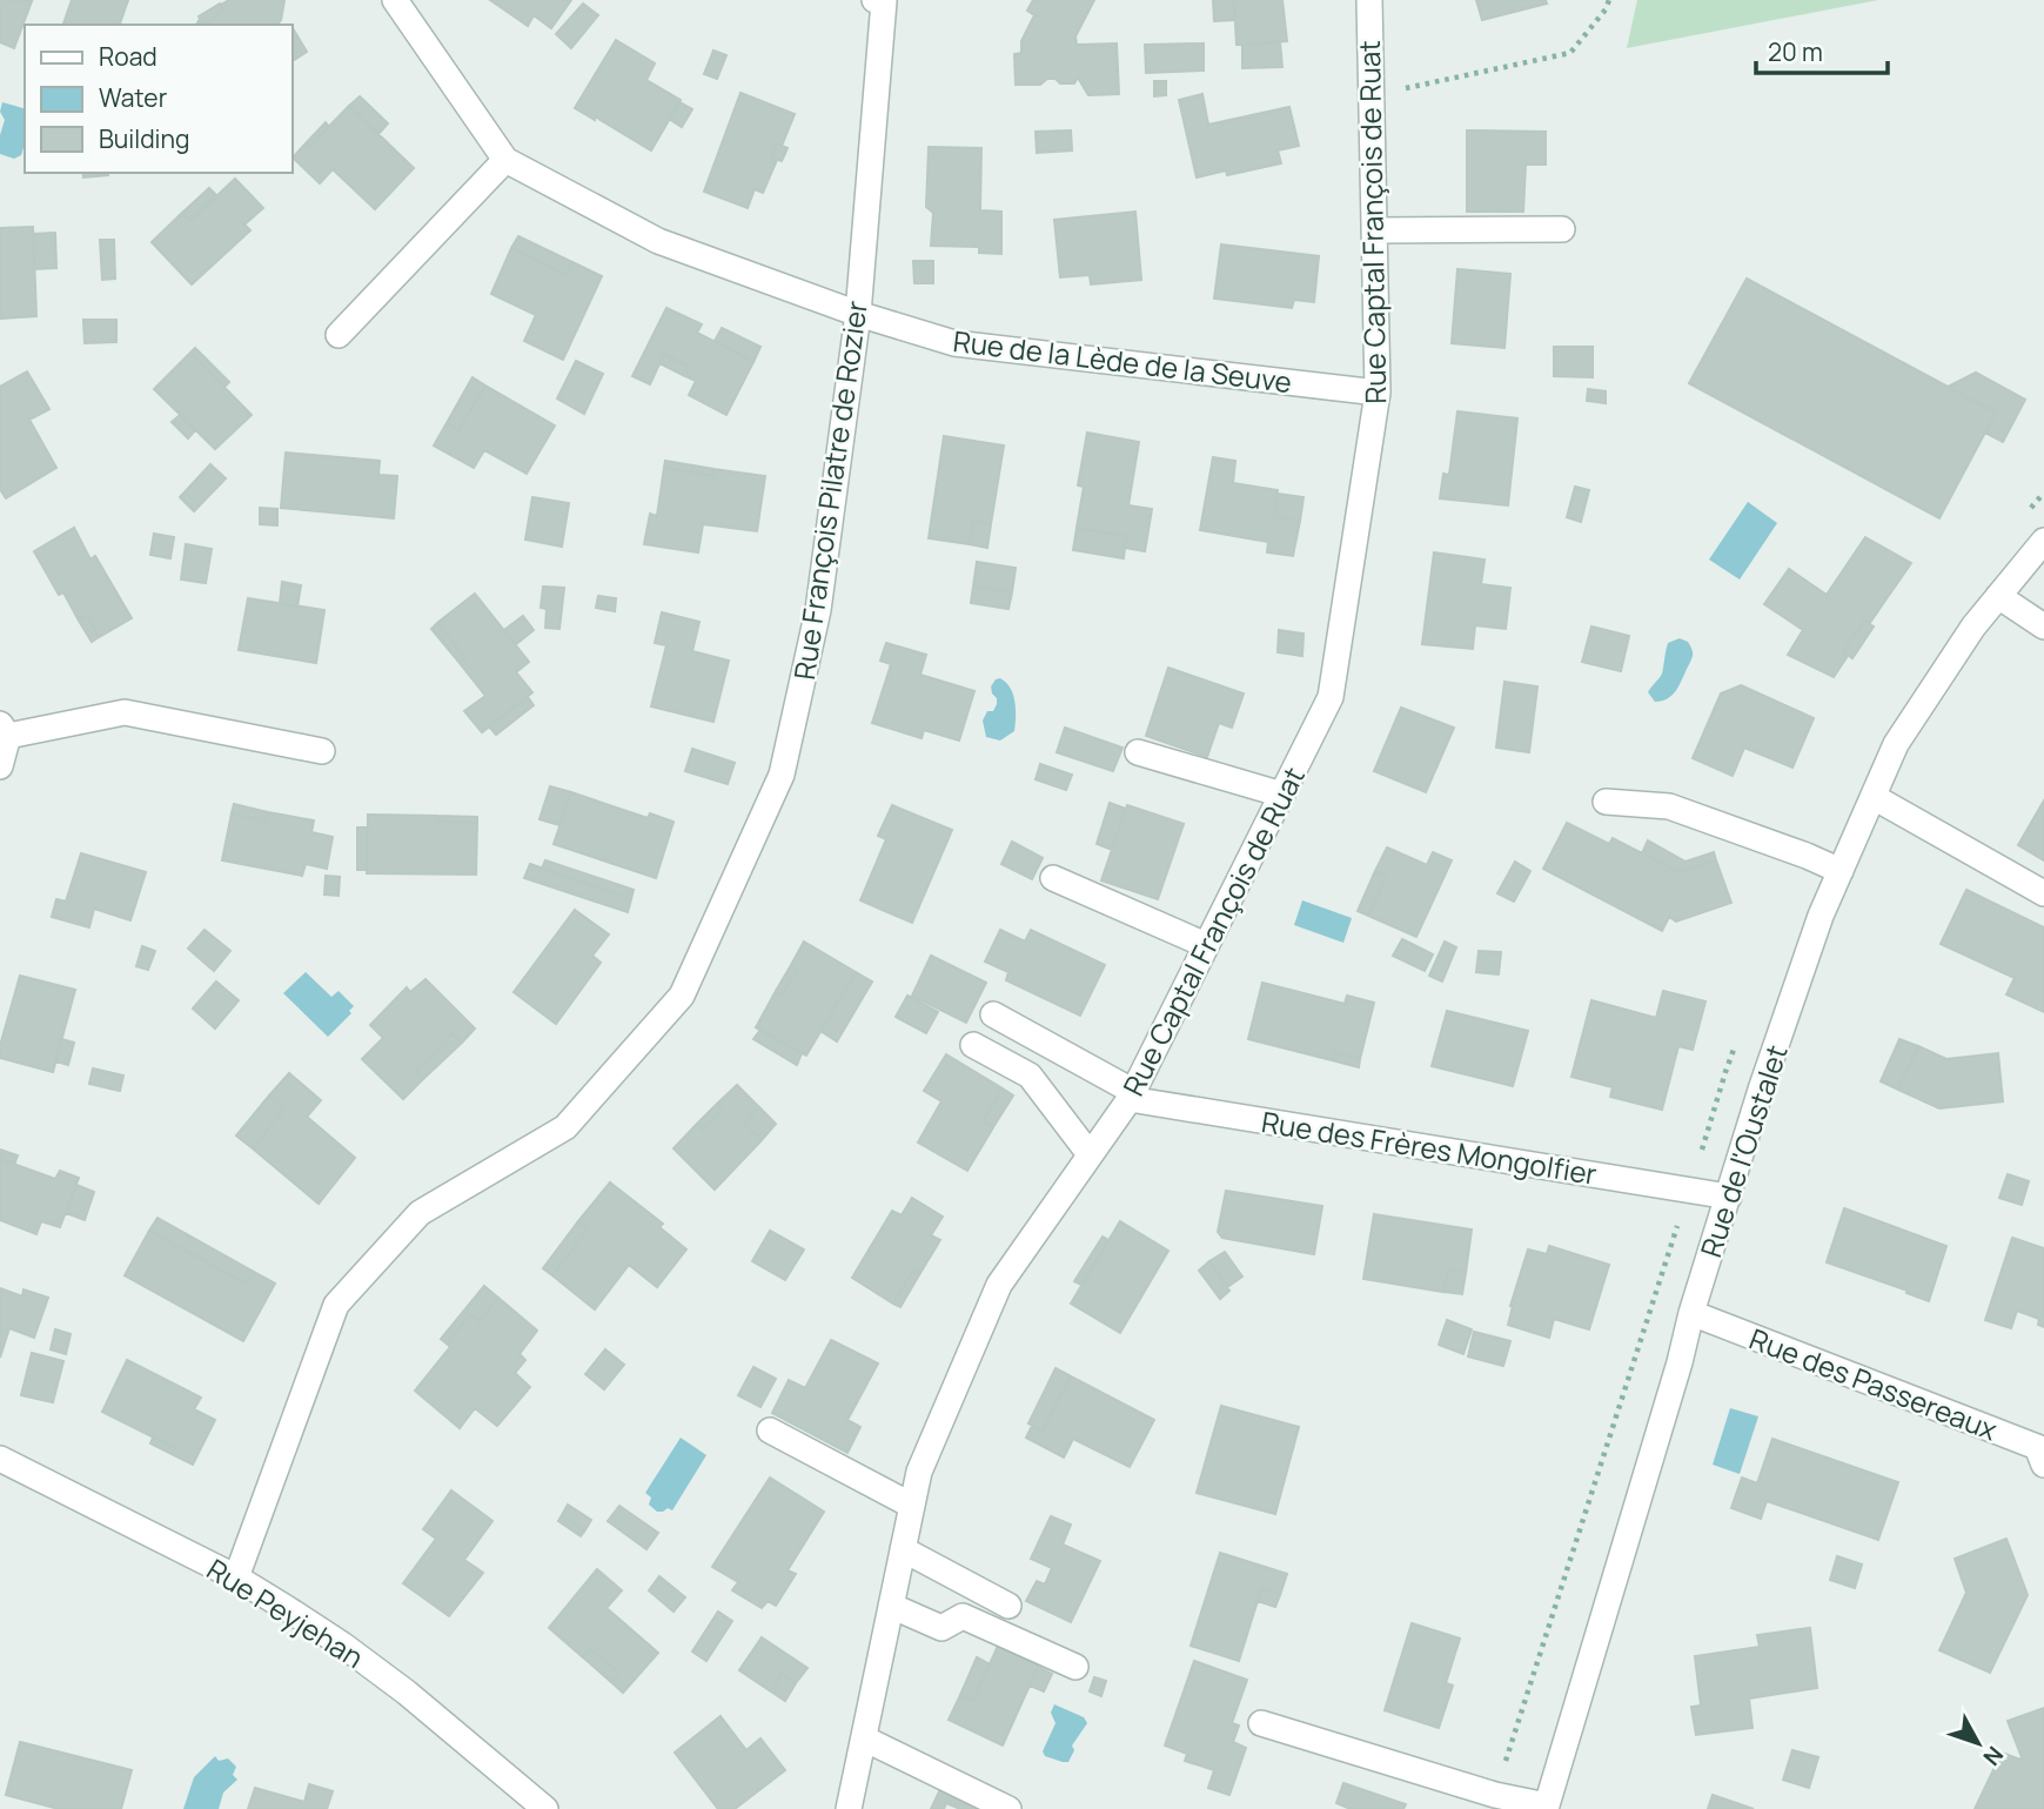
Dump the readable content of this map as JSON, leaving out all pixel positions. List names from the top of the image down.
{
  "streets": {
    "street": [
      "Rue Captal François de Ruat",
      "Rue de la Lède de la Seuve",
      "Rue François Pilatre de Rozier",
      "Rue des Frères Mongolfier",
      "Rue de l'Oustalet",
      "Rue des Passereaux",
      "Rue Peyjehan"
    ]
  },
  "crossings": [
    ["Rue Captal François de Ruat", "Rue de la Lède de la Seuve"],
    ["Rue Captal François de Ruat", "Rue des Frères Mongolfier"],
    ["Rue de la Lède de la Seuve", "Rue François Pilatre de Rozier"],
    ["Rue François Pilatre de Rozier", "Rue Peyjehan"],
    ["Rue des Frères Mongolfier", "Rue de l'Oustalet"],
    ["Rue de l'Oustalet", "Rue des Passereaux"]
  ],
  "legend": ["Road", "Water", "Building"],
  "scale_bar": "20 m",
  "north": "bottom right"
}
